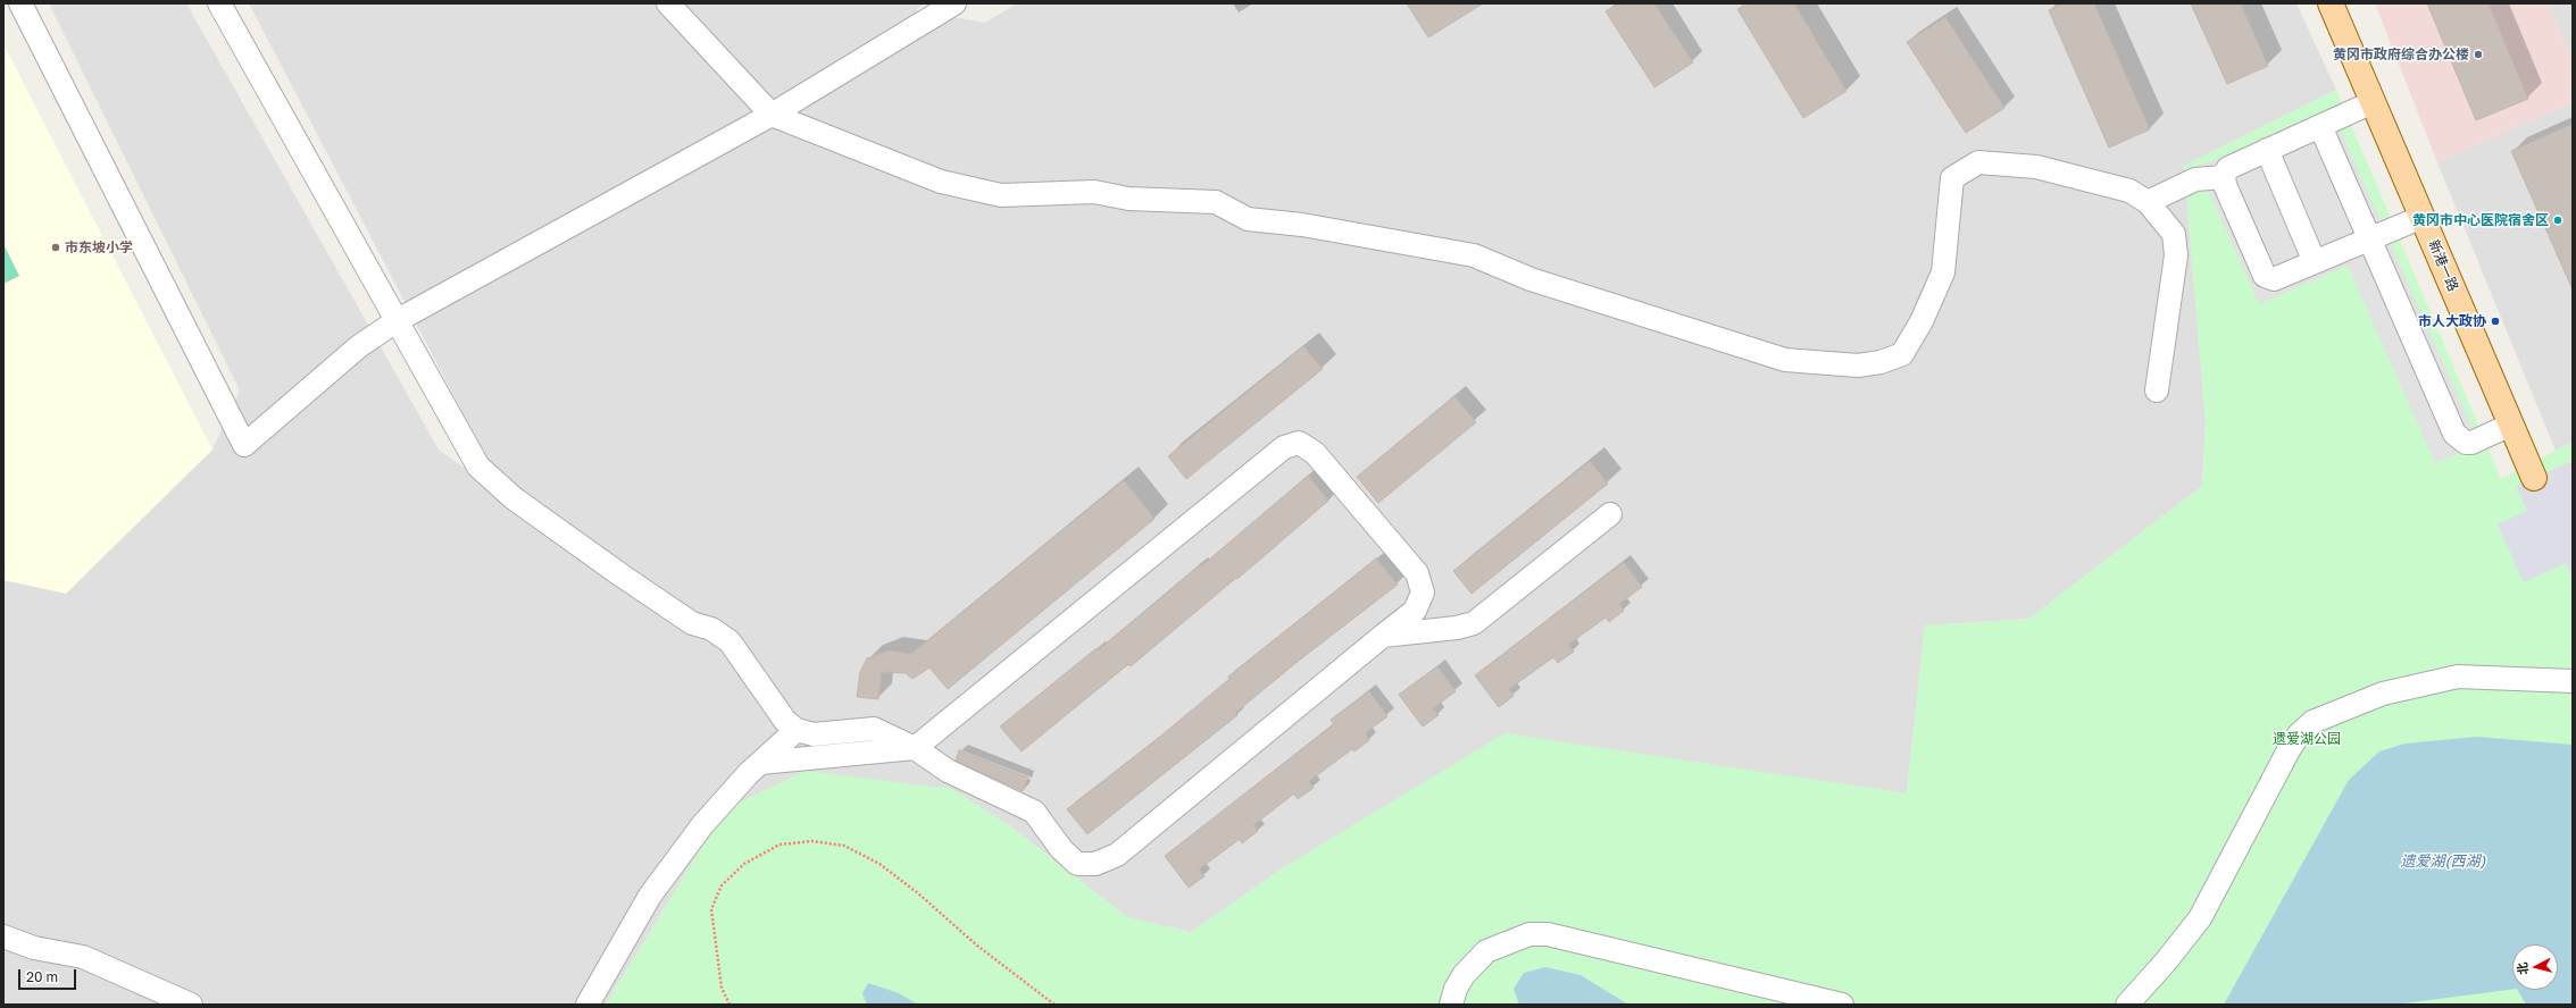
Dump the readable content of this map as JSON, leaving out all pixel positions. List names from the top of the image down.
{
  "streets": {
    "main road": ["新港一路"]
  },
  "water": ["遗爱湖(西湖)"],
  "parks": ["遗爱湖公园"],
  "places": [
    "黄冈市政府综合办公楼",
    "黄冈市中心医院宿舍区",
    "市东坡小学",
    "市人大政协"
  ],
  "scale_bar": "20 m",
  "north": "left"
}
